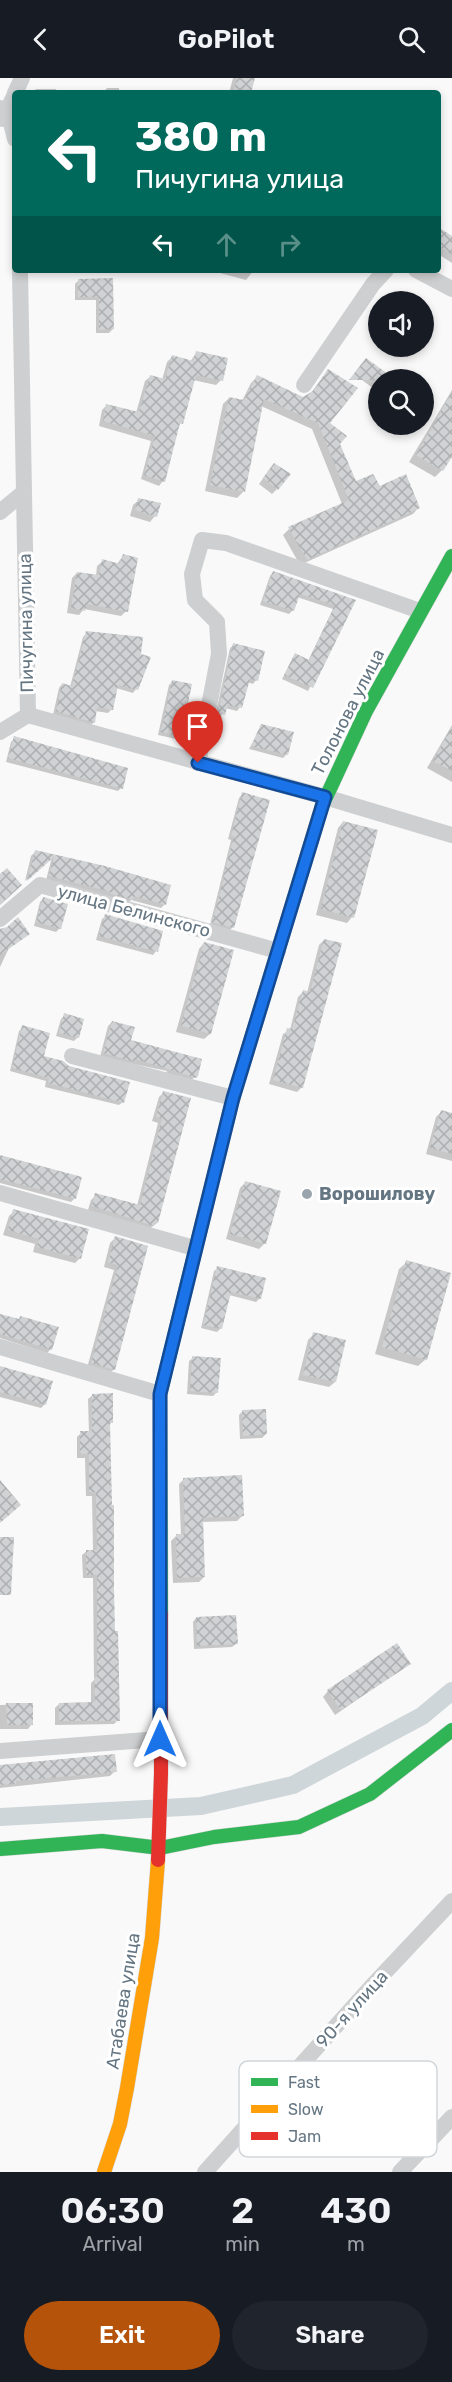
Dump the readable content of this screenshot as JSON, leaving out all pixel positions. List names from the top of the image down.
{
  "streets": {
    "main road": ["Толонова улица", "Атабаева улица"],
    "street": ["Пичугина улица", "улица Белинского", "90-я улица"]
  },
  "crossings": [
    ["Пичугина улица", "Толонова улица"],
    ["Толонова улица", "улица Белинского"],
    ["Толонова улица", "Атабаева улица"]
  ],
  "places": ["Ворошилову"],
  "legend": ["Fast", "Slow", "Jam"],
  "page": {
    "header": "GoPilot",
    "turn": ["380 m", "Пичугина улица"],
    "eta": [
      "06:30",
      "Arrival",
      "2",
      "min",
      "430",
      "m"
    ],
    "buttons": ["Exit", "Share"]
  }
}
